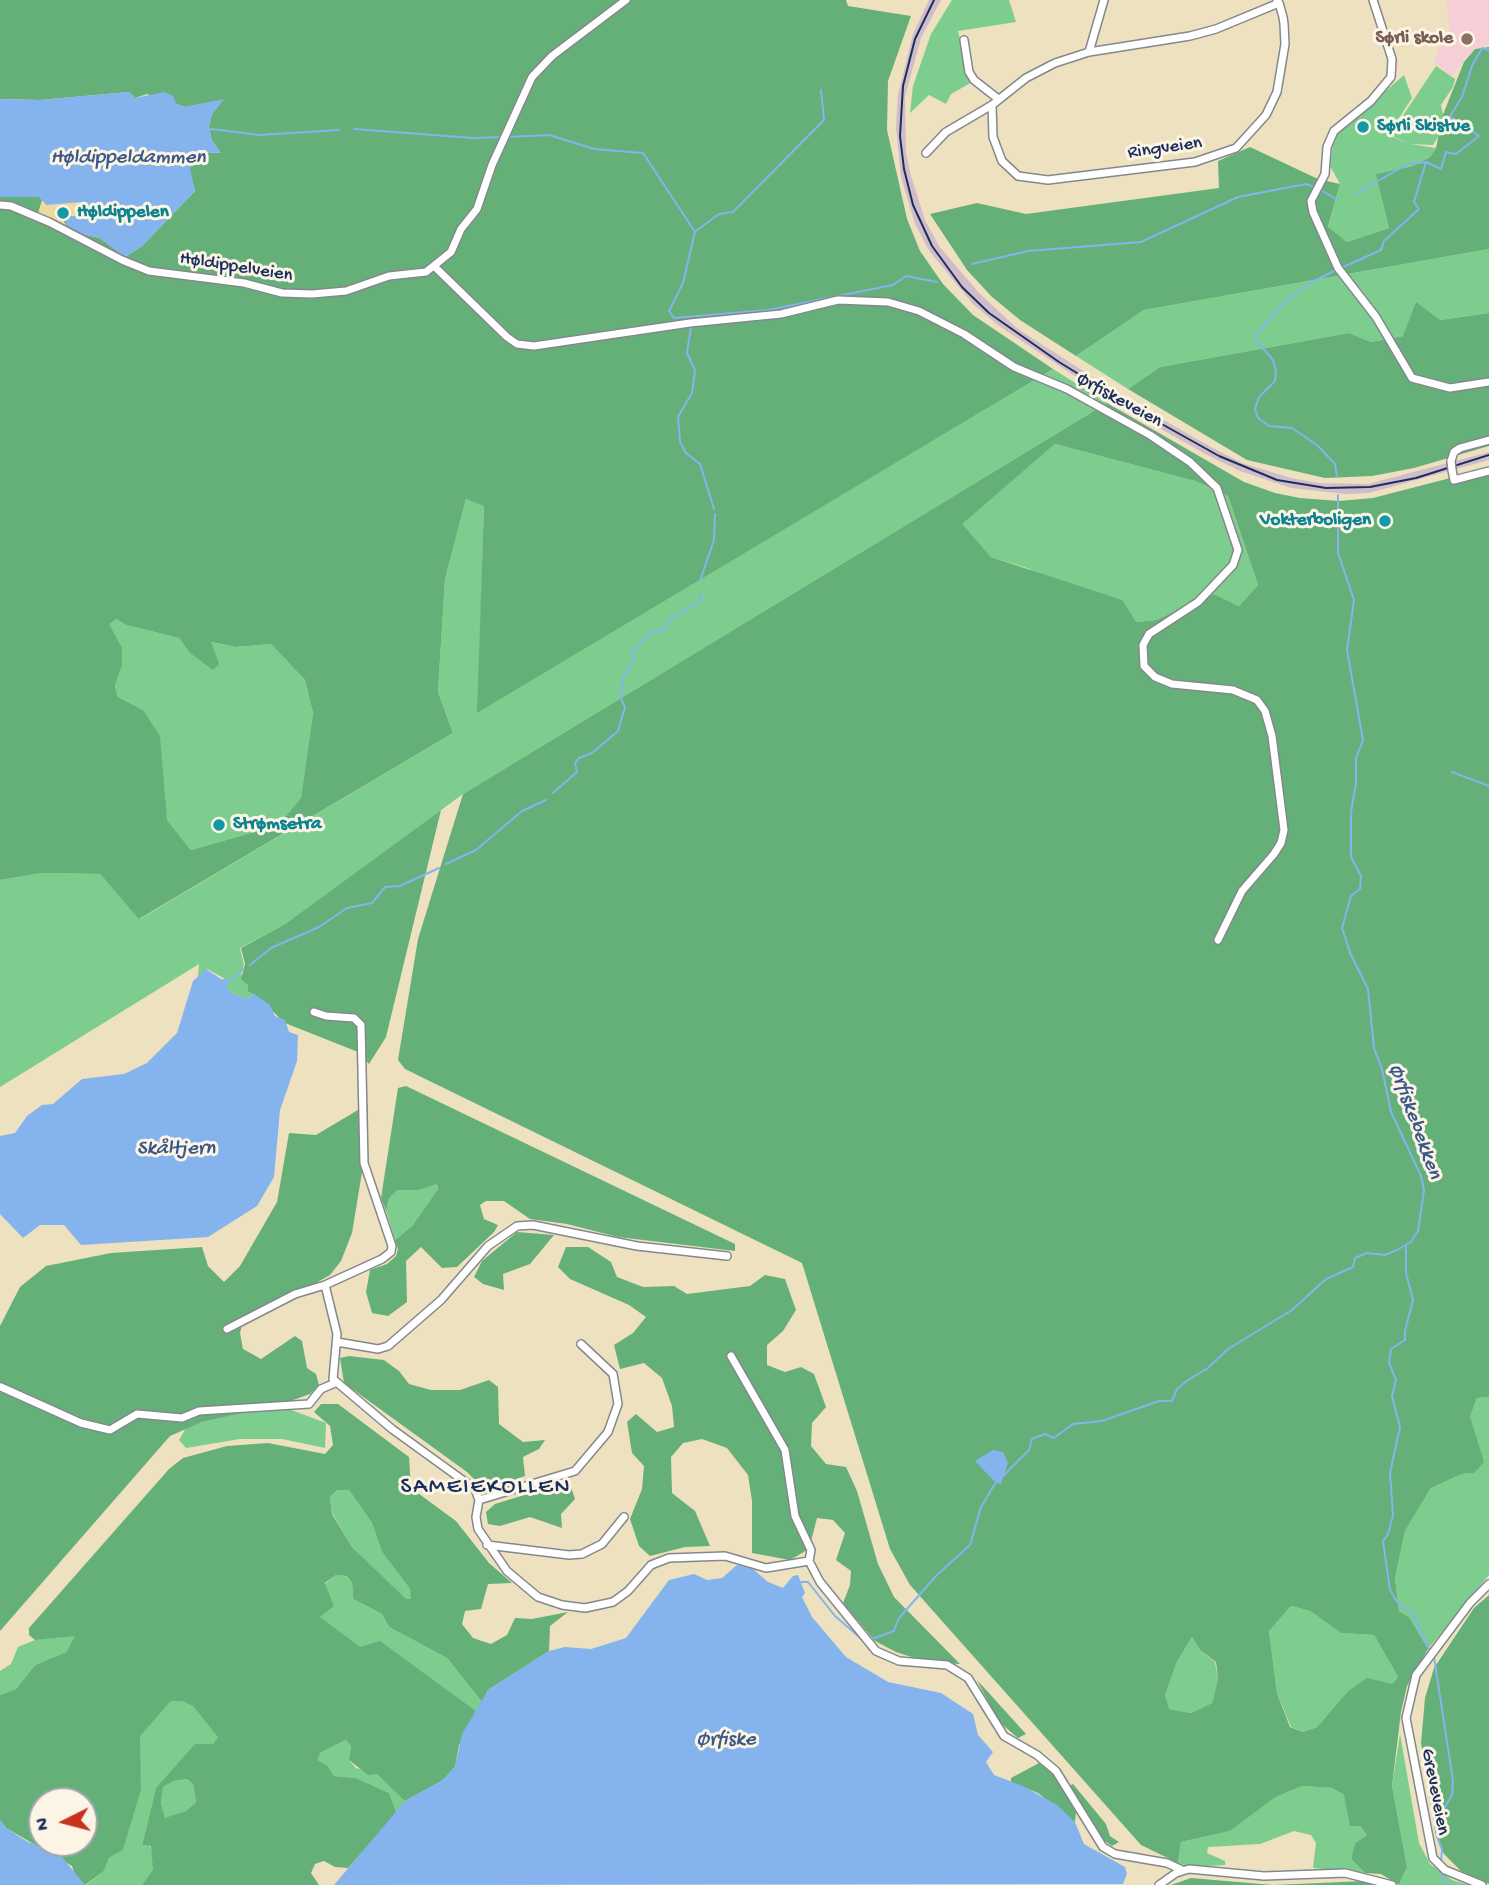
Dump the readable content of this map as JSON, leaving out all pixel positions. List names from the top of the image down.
{
  "streets": {
    "street": [
      "Ringveien",
      "Høldippelveien",
      "Ørfiskeveien",
      "Greveveien"
    ]
  },
  "crossings": [
    ["Høldippelveien", "Ørfiskeveien"]
  ],
  "districts": ["SAMEIEKOLLEN"],
  "water": [
    "Høldippeldammen",
    "Ørfiskebekken",
    "Skåltjern",
    "Ørfiske"
  ],
  "places": [
    "Sørli skole",
    "Sørli Skistue",
    "Høldippelen",
    "Vokterboligen",
    "Strømsetra"
  ],
  "north": "left"
}
